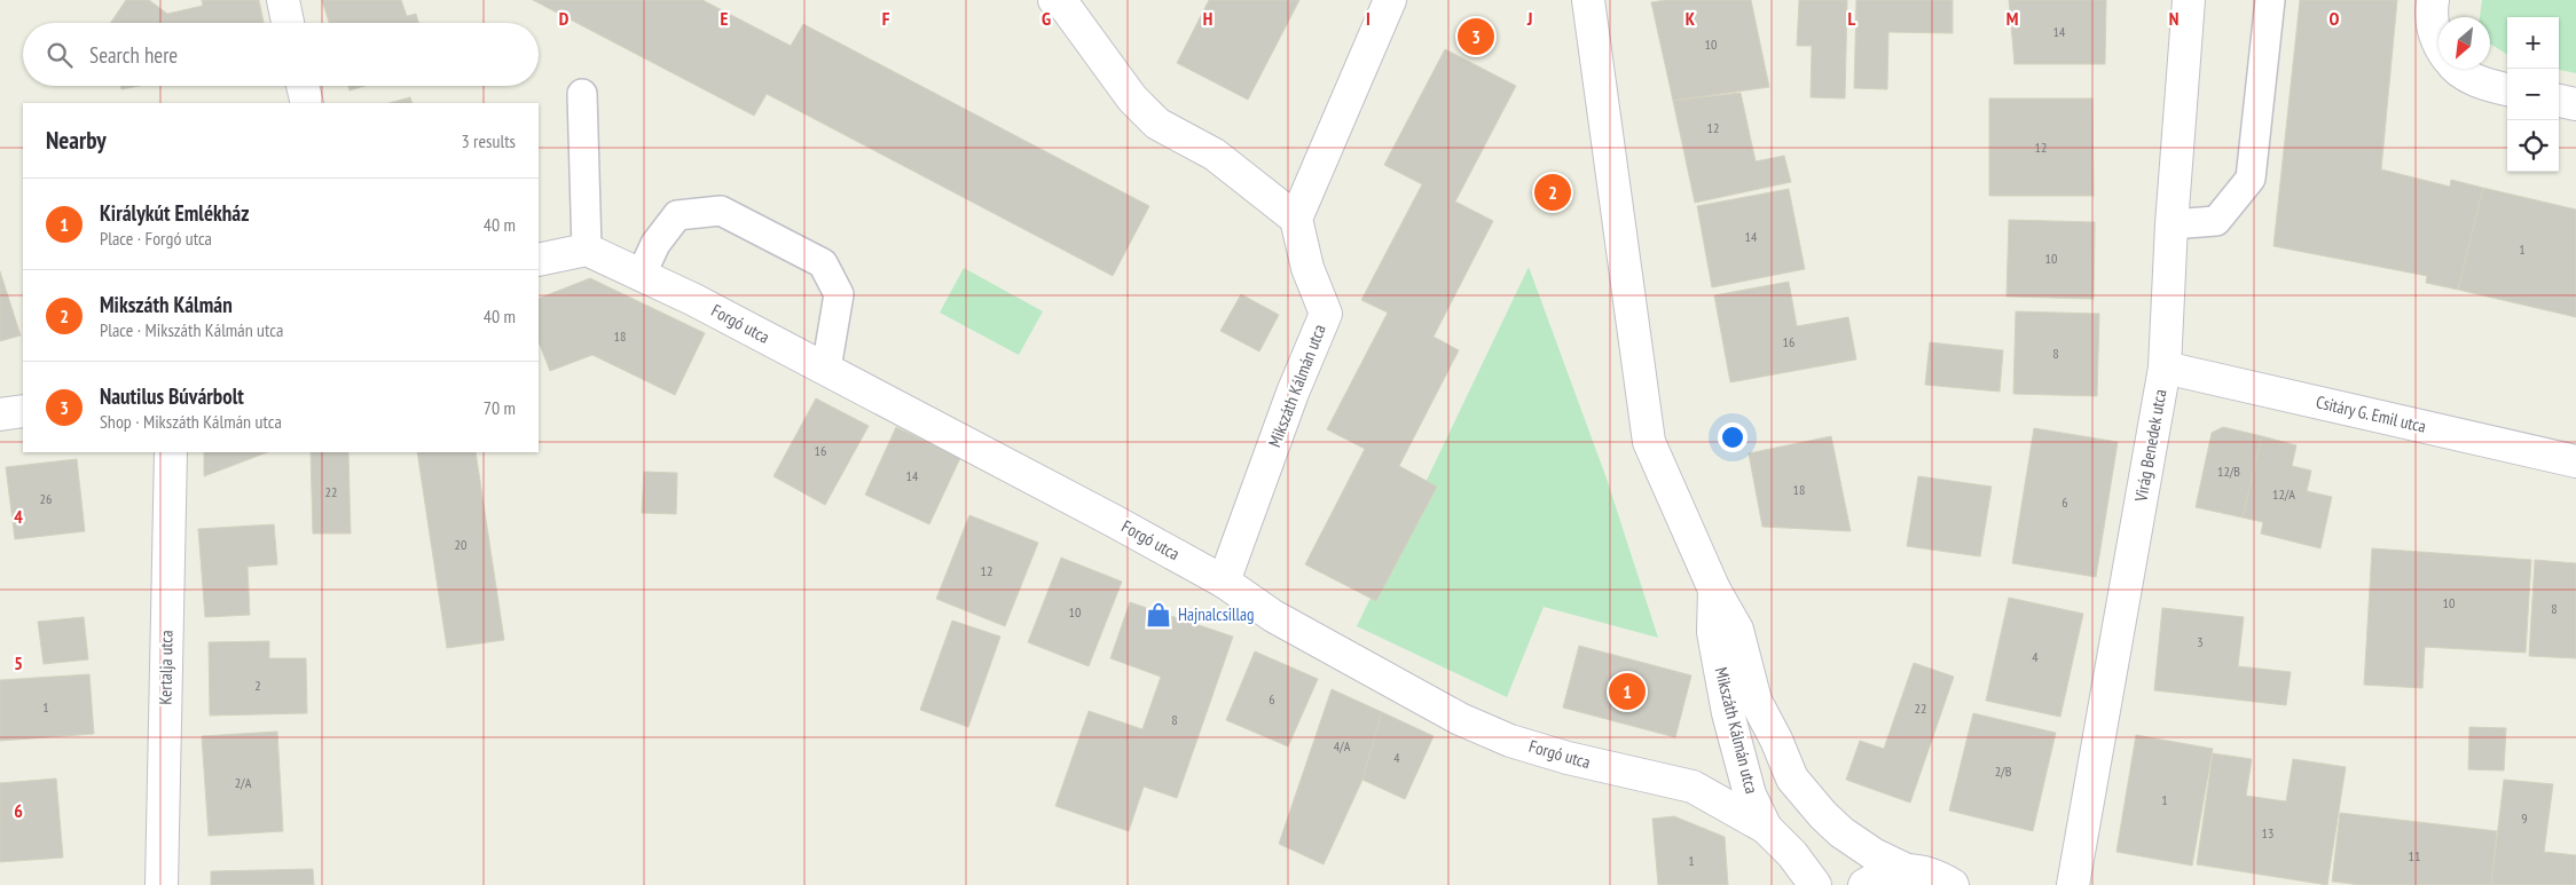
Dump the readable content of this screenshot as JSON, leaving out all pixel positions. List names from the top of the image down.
{
  "streets": {
    "street": [
      "Forgó utca",
      "Mikszáth Kálmán utca",
      "Csitáry G. Emil utca",
      "Virág Benedek utca",
      "Kertalja utca"
    ]
  },
  "crossings": [
    ["Forgó utca", "Mikszáth Kálmán utca"],
    ["Csitáry G. Emil utca", "Virág Benedek utca"]
  ],
  "places": {
    "shop": ["Hajnalcsillag"]
  },
  "house_numbers": [
    "14",
    "10",
    "12",
    "12",
    "14",
    "1",
    "10",
    "18",
    "16",
    "8",
    "16",
    "12/B",
    "14",
    "18",
    "22",
    "12/A",
    "26",
    "6",
    "20",
    "12",
    "10",
    "8",
    "10",
    "3",
    "4",
    "2",
    "6",
    "1",
    "22",
    "8",
    "4/A",
    "4",
    "2/B",
    "2/A",
    "1",
    "9",
    "13",
    "11",
    "1"
  ],
  "north": "bottom left",
  "page": {
    "pins": ["3", "2", "1"],
    "map_buttons": ["+", "−"],
    "search": "Search here",
    "heading": ["Nearby", "3 results"],
    "list": [
      {
        "mark": "1",
        "name": "Királykút Emlékház",
        "note": "Place · Forgó utca",
        "value": "40 m"
      },
      {
        "mark": "2",
        "name": "Mikszáth Kálmán",
        "note": "Place · Mikszáth Kálmán utca",
        "value": "40 m"
      },
      {
        "mark": "3",
        "name": "Nautilus Búvárbolt",
        "note": "Shop · Mikszáth Kálmán utca",
        "value": "70 m"
      }
    ]
  },
  "grid": {
    "columns": [
      "D",
      "E",
      "F",
      "G",
      "H",
      "I",
      "J",
      "K",
      "L",
      "M",
      "N",
      "O"
    ],
    "rows": ["4", "5", "6"]
  }
}
